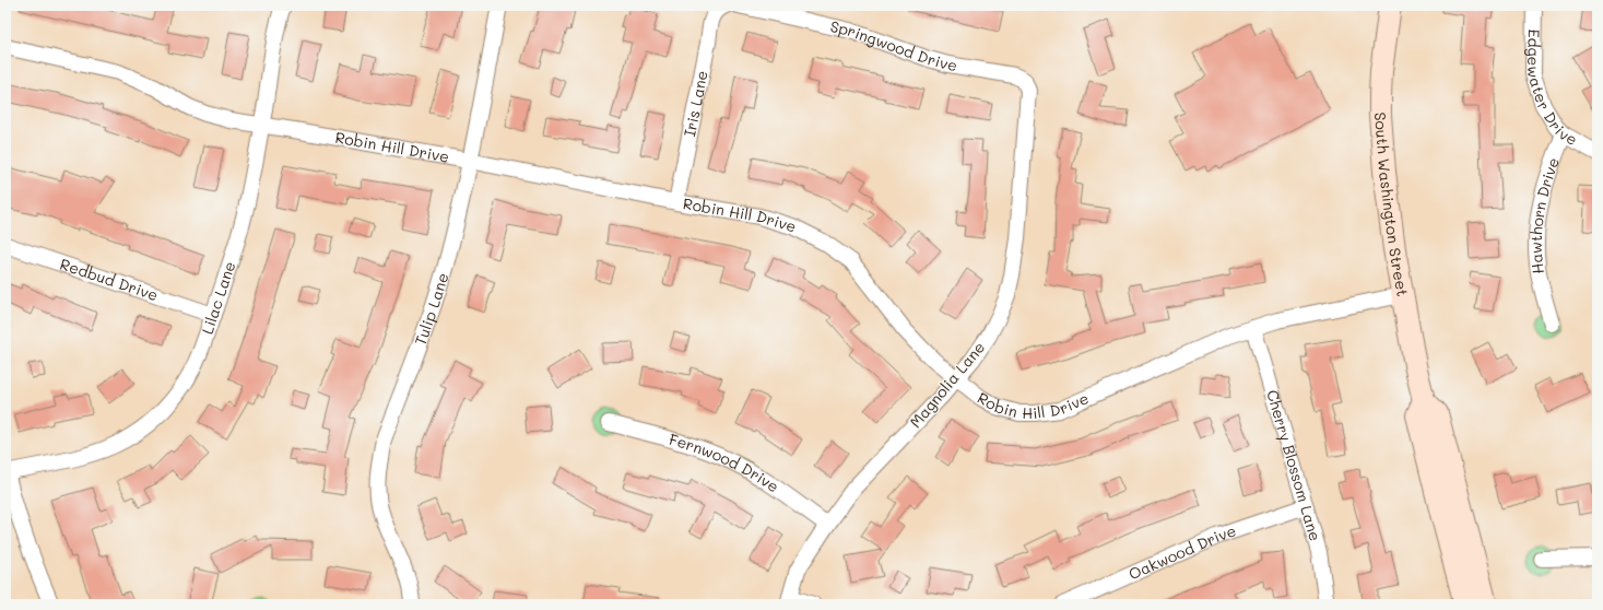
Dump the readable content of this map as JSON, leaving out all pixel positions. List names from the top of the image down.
{
  "streets": {
    "main road": ["South Washington Street"],
    "street": [
      "Springwood Drive",
      "Edgewater Drive",
      "Iris Lane",
      "Robin Hill Drive",
      "Hawthorn Drive",
      "Redbud Drive",
      "Lilac Lane",
      "Tulip Lane",
      "Magnolia Lane",
      "Fernwood Drive",
      "Cherry Blossom Lane",
      "Oakwood Drive"
    ]
  },
  "crossings": [
    ["Springwood Drive", "Magnolia Lane"],
    ["Edgewater Drive", "Hawthorn Drive"],
    ["Iris Lane", "Robin Hill Drive"],
    ["Robin Hill Drive", "South Washington Street"],
    ["Robin Hill Drive", "Lilac Lane"],
    ["Robin Hill Drive", "Tulip Lane"],
    ["Robin Hill Drive", "Magnolia Lane"],
    ["Robin Hill Drive", "Cherry Blossom Lane"],
    ["Redbud Drive", "Lilac Lane"],
    ["Magnolia Lane", "Fernwood Drive"],
    ["Cherry Blossom Lane", "Oakwood Drive"]
  ]
}
